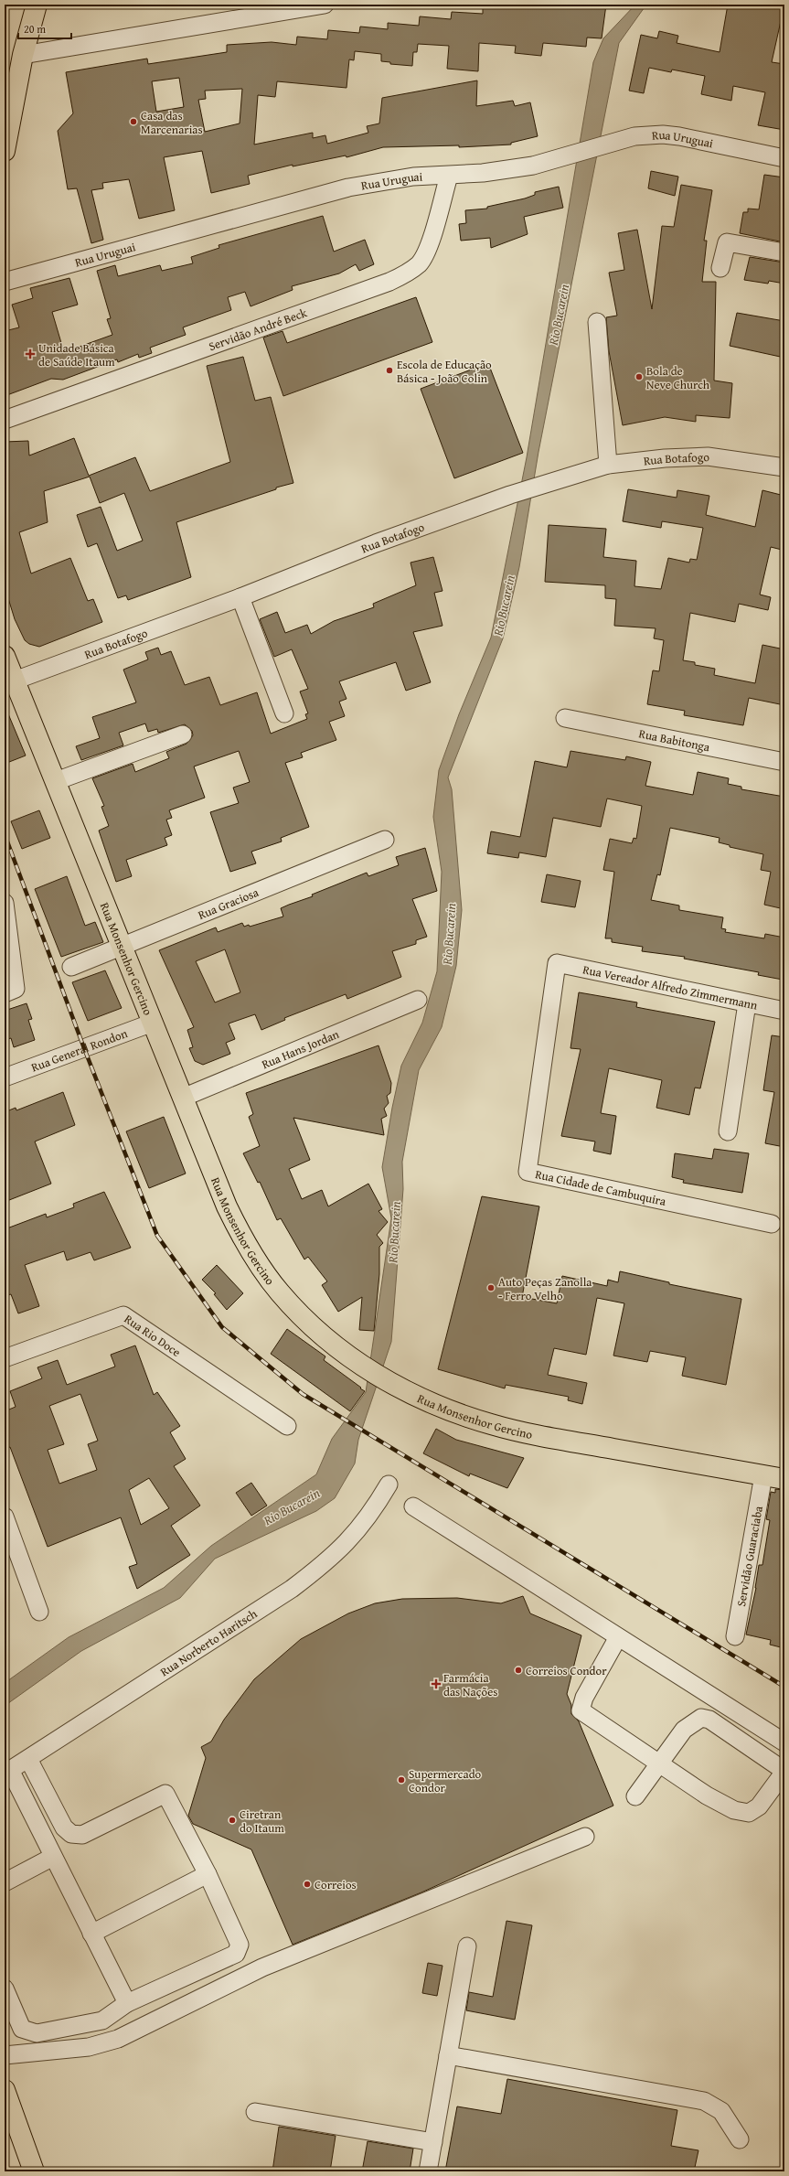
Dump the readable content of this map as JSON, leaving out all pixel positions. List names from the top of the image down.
{
  "streets": {
    "main road": ["Rua Monsenhor Gercino"],
    "street": [
      "Rua Uruguai",
      "Servidão André Beck",
      "Rua Botafogo",
      "Rua Babitonga",
      "Rua Graciosa",
      "Rua Vereador Alfredo Zimmermann",
      "Rua Hans Jordan",
      "Rua General Rondon",
      "Rua Cidade de Cambuquira",
      "Rua Rio Doce",
      "Servidão Guaraciaba",
      "Rua Norberto Haritsch"
    ]
  },
  "crossings": [
    ["Rua Uruguai", "Servidão André Beck"],
    ["Rua Botafogo", "Rua Monsenhor Gercino"],
    ["Rua Graciosa", "Rua Monsenhor Gercino"],
    ["Rua Monsenhor Gercino", "Rua Hans Jordan"],
    ["Rua Monsenhor Gercino", "Rua General Rondon"],
    ["Rua Monsenhor Gercino", "Servidão Guaraciaba"],
    ["Rua Vereador Alfredo Zimmermann", "Rua Cidade de Cambuquira"]
  ],
  "water": ["Rio Bucarein"],
  "places": {
    "other": [
      "Casa das Marcenarias",
      "Escola de Educação Básica - João Colin",
      "Bola de Neve Church",
      "Auto Peças Zanolla - Ferro Velho",
      "Correios Condor",
      "Supermercado Condor",
      "Ciretran do Itaum",
      "Correios"
    ],
    "health": ["Unidade Básica de Saúde Itaum", "Farmácia das Nações"]
  },
  "scale_bar": "20 m"
}
